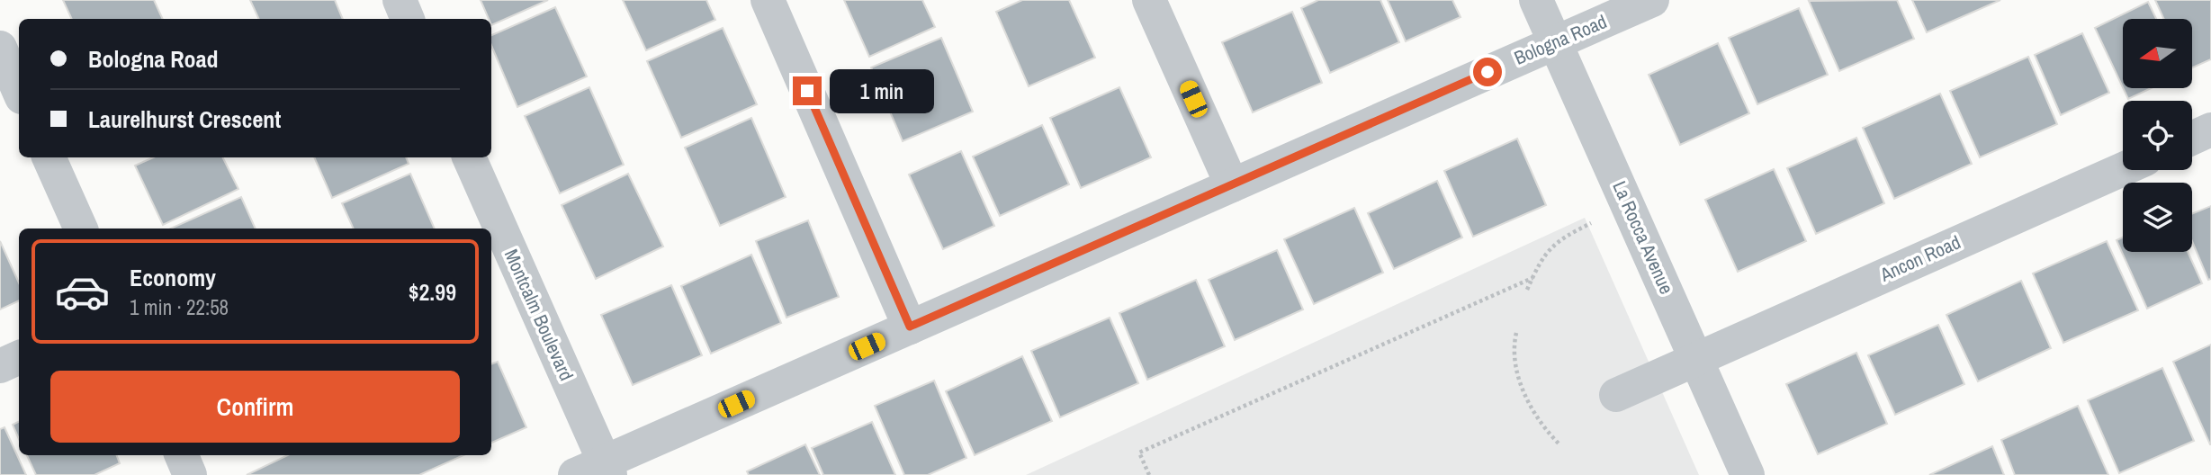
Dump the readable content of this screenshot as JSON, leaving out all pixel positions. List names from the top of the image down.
{
  "streets": {
    "street": [
      "Bologna Road",
      "La Rocca Avenue",
      "Ancon Road",
      "Montcalm Boulevard"
    ]
  },
  "crossings": [
    ["Bologna Road", "La Rocca Avenue"],
    ["Bologna Road", "Montcalm Boulevard"],
    ["La Rocca Avenue", "Ancon Road"]
  ],
  "north": "left",
  "page": {
    "banner": ["Bologna Road", "Laurelhurst Crescent"],
    "bubble": "1 min",
    "list": [
      {
        "name": "Economy",
        "note": "1 min · 22:58",
        "value": "$2.99"
      }
    ],
    "buttons": "Confirm"
  }
}
